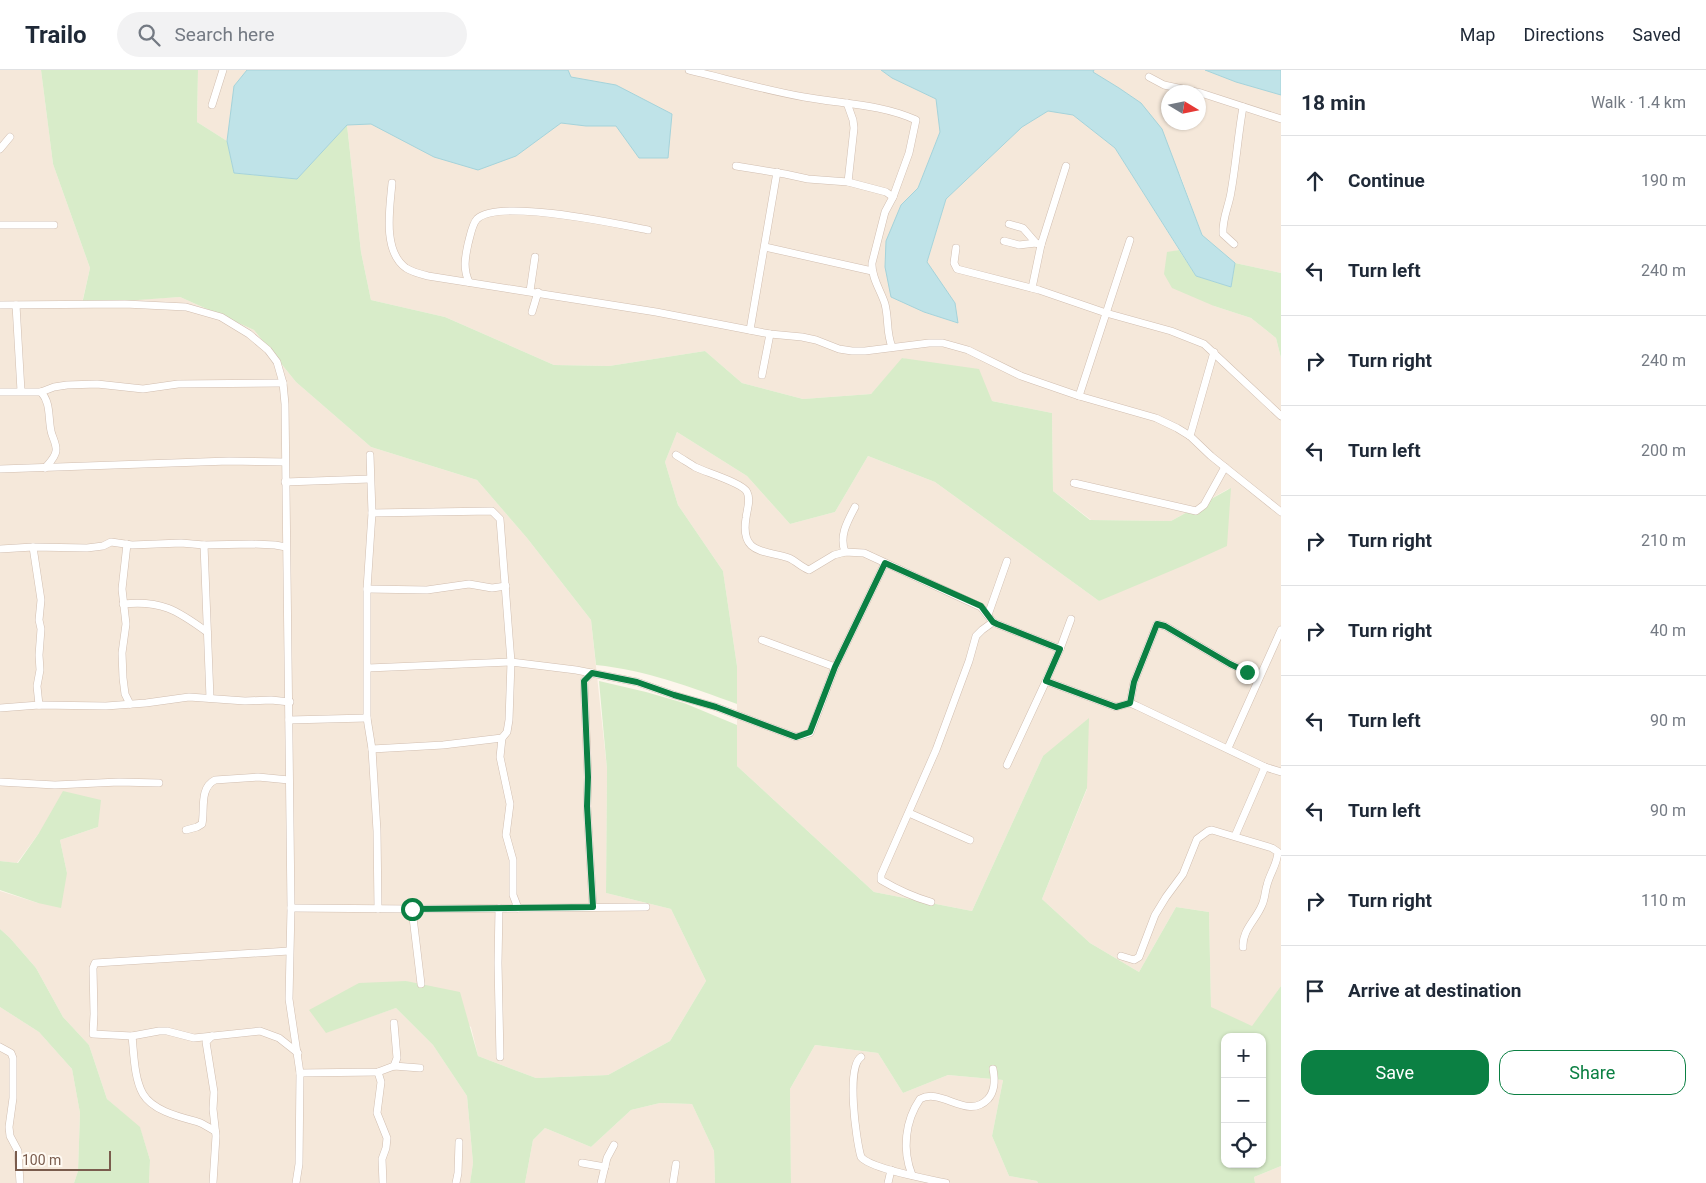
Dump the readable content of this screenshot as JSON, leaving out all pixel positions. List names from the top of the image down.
{
  "scale_bar": "100 m",
  "north": "right",
  "page": {
    "header": "Trailo",
    "search": "Search here",
    "nav": ["Map", "Directions", "Saved"],
    "heading": ["18 min", "Walk · 1.4 km"],
    "list": [
      ["Continue", "190 m"],
      ["Turn left", "240 m"],
      ["Turn right", "240 m"],
      ["Turn left", "200 m"],
      ["Turn right", "210 m"],
      ["Turn right", "40 m"],
      ["Turn left", "90 m"],
      ["Turn left", "90 m"],
      ["Turn right", "110 m"],
      "Arrive at destination"
    ],
    "map_buttons": ["+", "−"],
    "buttons": ["Save", "Share"],
    "scale": "100 m"
  }
}
